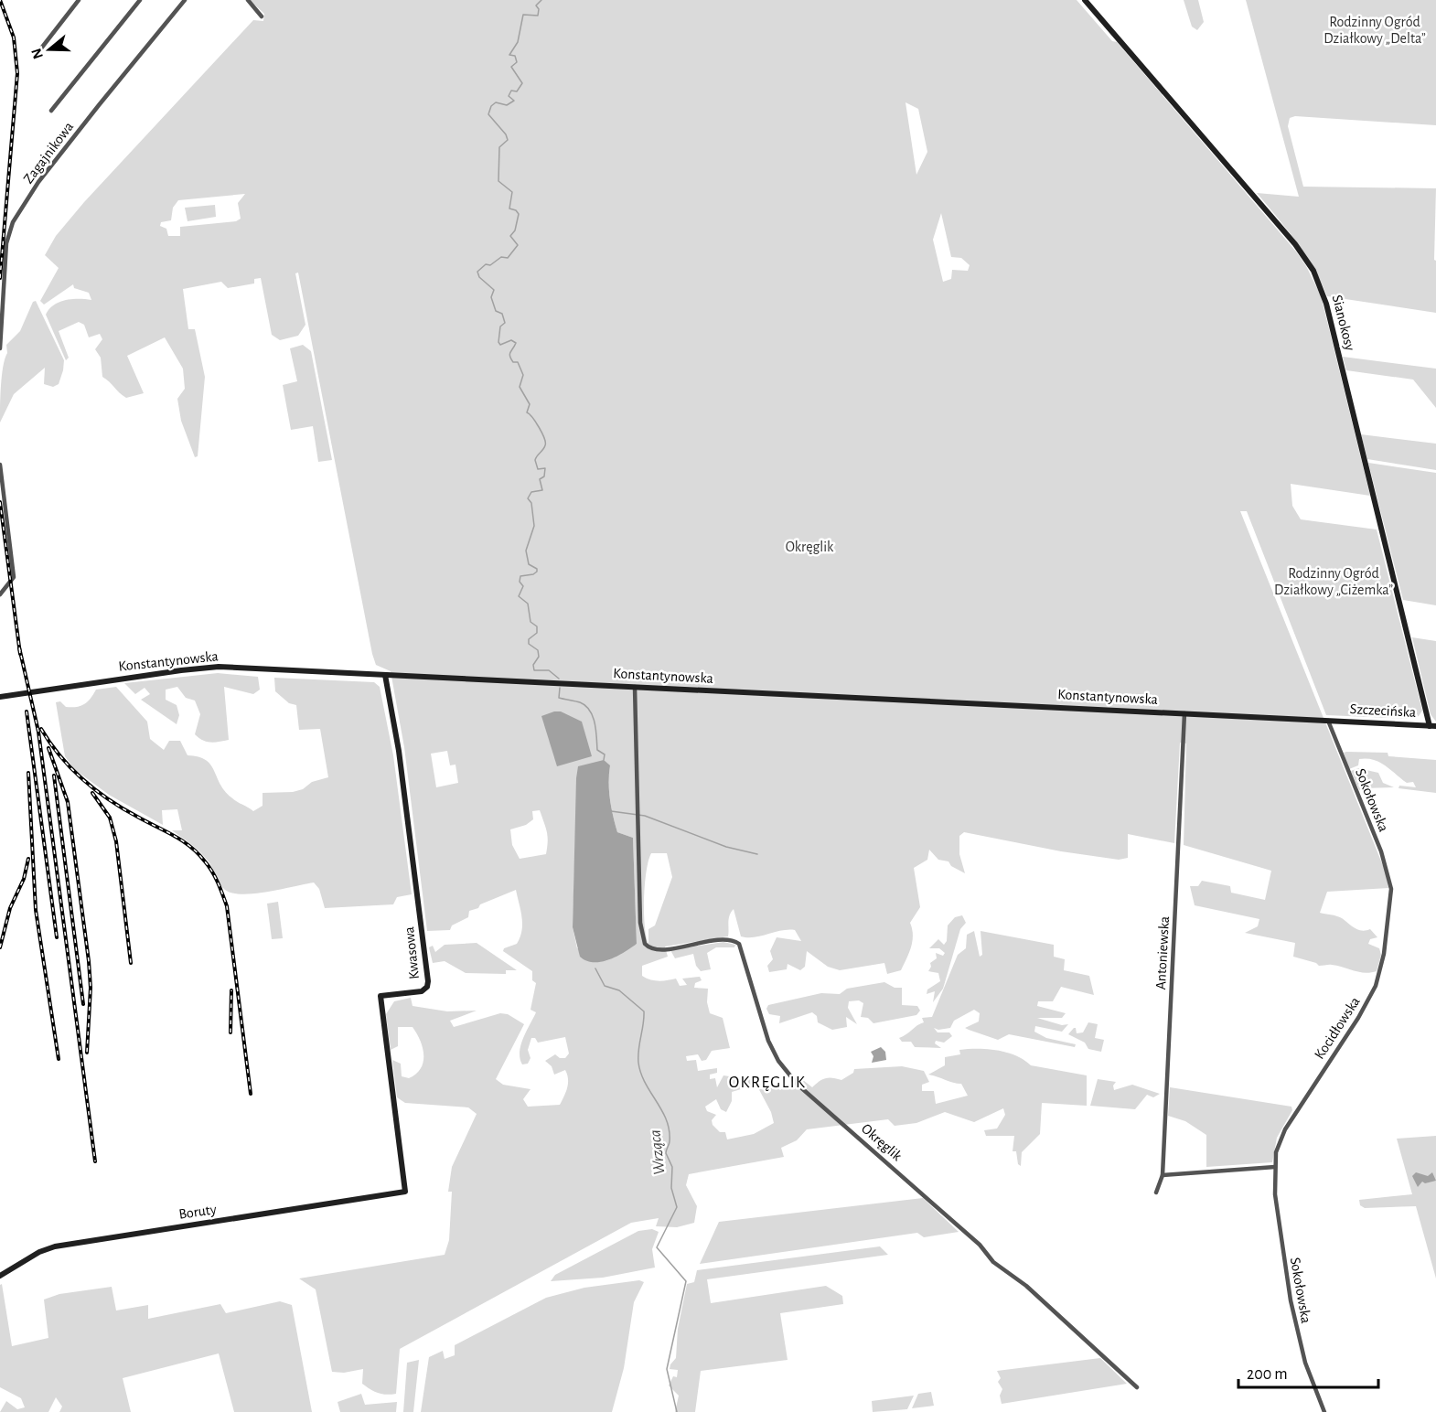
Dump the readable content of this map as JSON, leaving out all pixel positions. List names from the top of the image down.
{
  "streets": {
    "street": [
      "Zagajnikowa",
      "Sianokosy",
      "Konstantynowska",
      "Szczecińska",
      "Sokołowska",
      "Kwasowa",
      "Antoniewska",
      "Kocidłowska",
      "Okręglik",
      "Boruty"
    ]
  },
  "crossings": [
    ["Sianokosy", "Szczecińska"],
    ["Konstantynowska", "Szczecińska"],
    ["Konstantynowska", "Sokołowska"],
    ["Konstantynowska", "Kwasowa"],
    ["Konstantynowska", "Antoniewska"],
    ["Konstantynowska", "Okręglik"],
    ["Szczecińska", "Sokołowska"],
    ["Sokołowska", "Kocidłowska"],
    ["Kwasowa", "Boruty"]
  ],
  "districts": ["OKRĘGLIK"],
  "water": ["Wrząca"],
  "parks": ["Rodzinny Ogród Działkowy „Delta”", "Okręglik", "Rodzinny Ogród Działkowy „Ciżemka”"],
  "scale_bar": "200 m",
  "north": "left"
}
